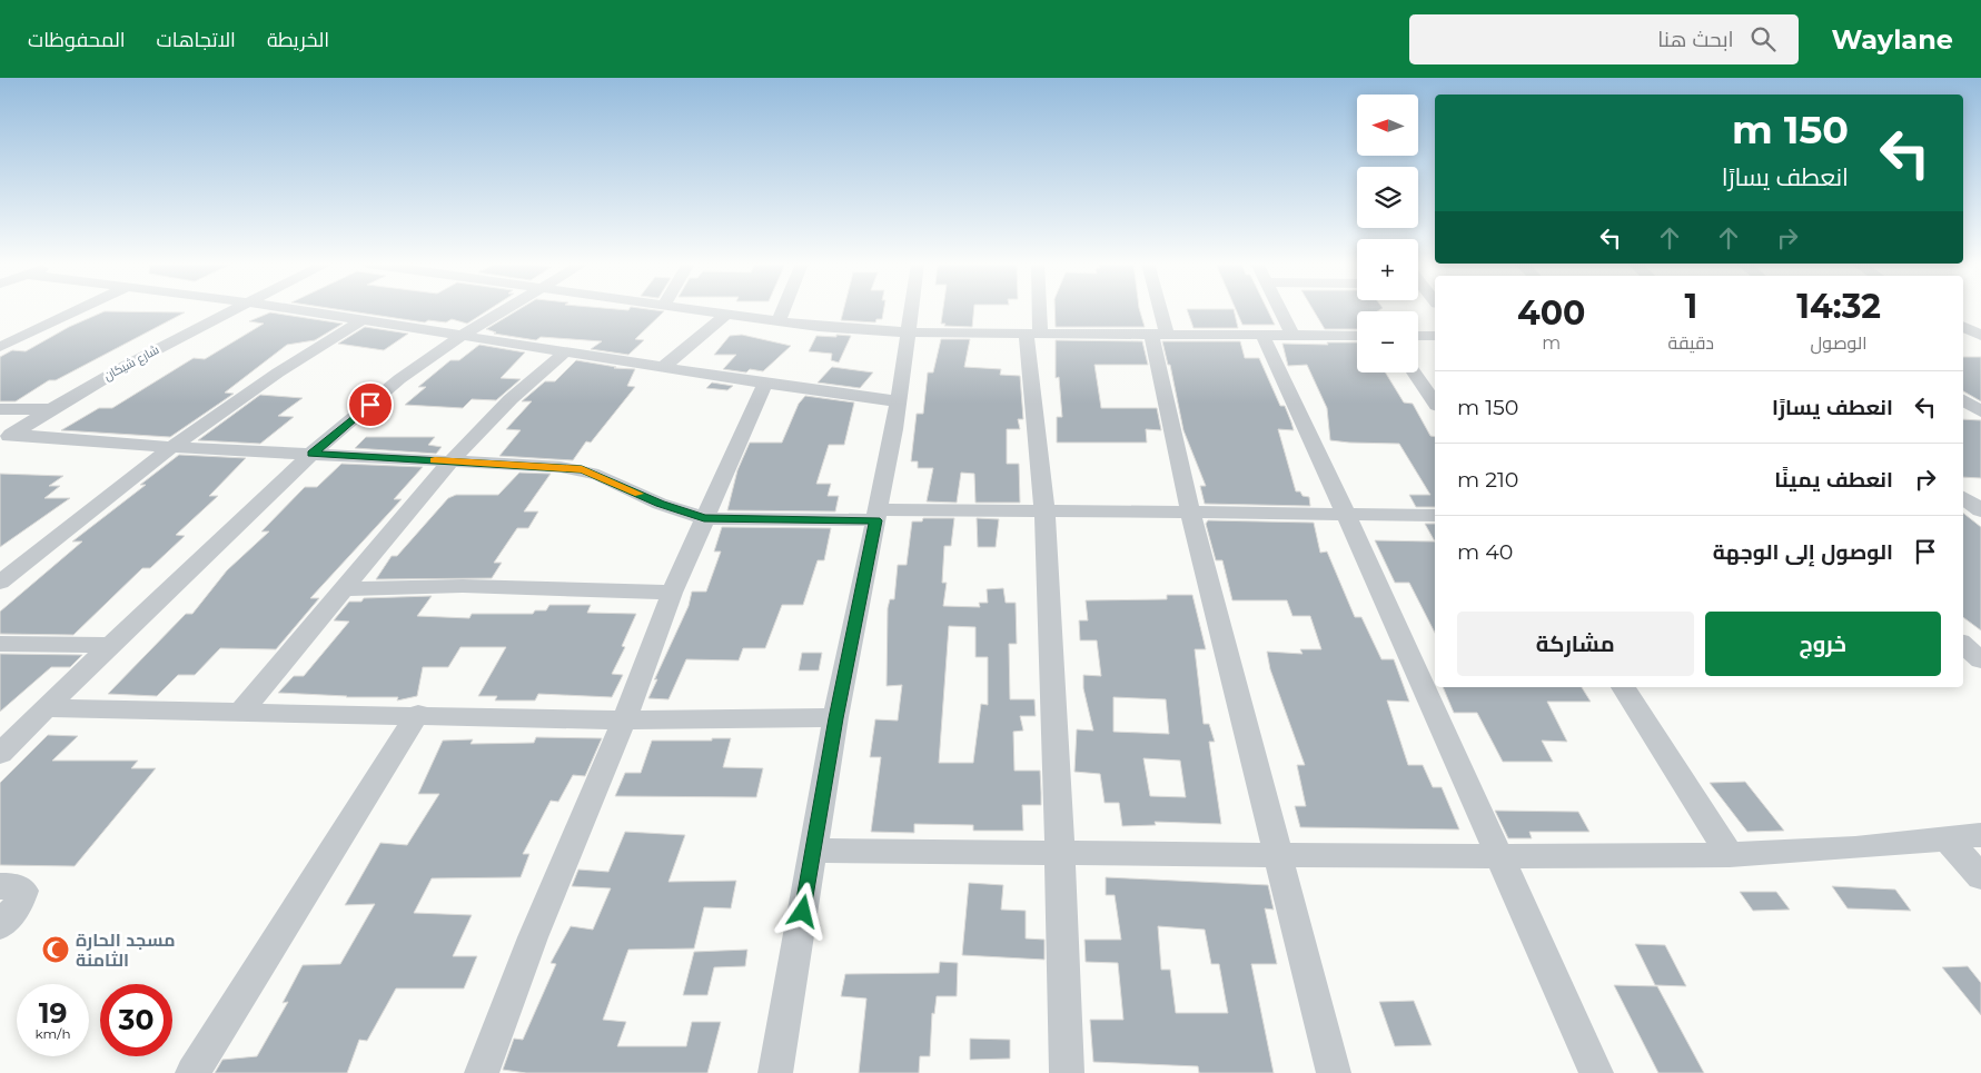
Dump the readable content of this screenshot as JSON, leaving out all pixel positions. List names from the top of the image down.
{
  "streets": {
    "street": ["شارع شيكان"]
  },
  "places": {
    "mosque": ["مسجد الحارة الثامنة"]
  },
  "north": "left",
  "page": {
    "header": "Waylane",
    "search": "ابحث هنا",
    "nav": ["الخريطة", "الاتجاهات", "المحفوظات"],
    "map_buttons": ["+", "−"],
    "turn": ["150 m", "انعطف يسارًا"],
    "eta": [
      "14:32",
      "الوصول",
      "1",
      "دقيقة",
      "400",
      "m"
    ],
    "list": [
      {
        "name": "انعطف يسارًا",
        "value": "150 m"
      },
      {
        "name": "انعطف يمينًا",
        "value": "210 m"
      },
      {
        "name": "الوصول إلى الوجهة",
        "value": "40 m"
      }
    ],
    "buttons": ["خروج", "مشاركة"],
    "speed": "19 km/h",
    "limit": "30"
  }
}
